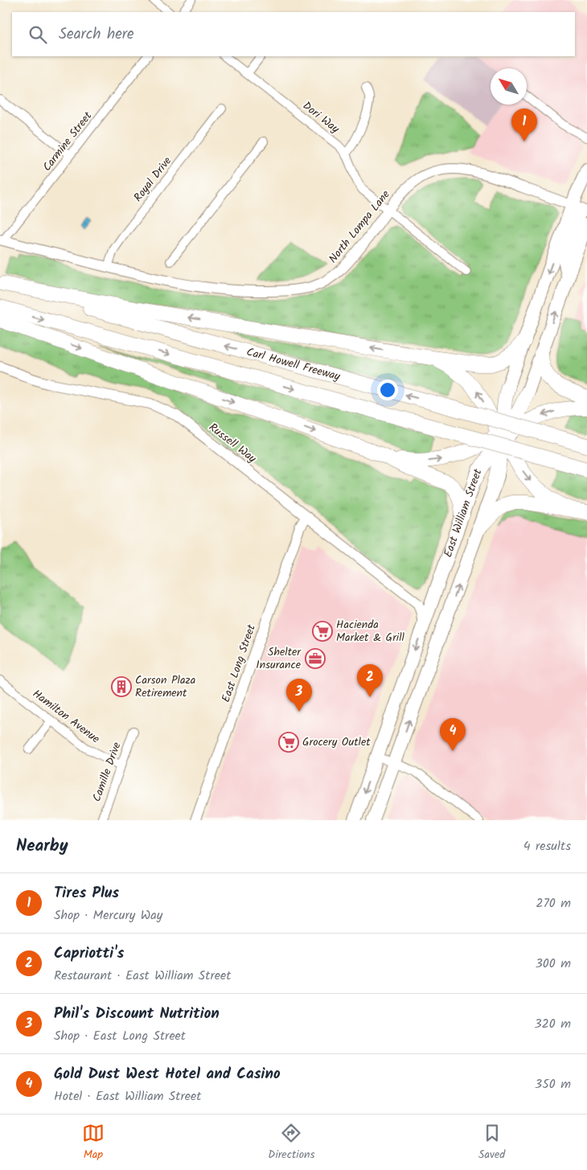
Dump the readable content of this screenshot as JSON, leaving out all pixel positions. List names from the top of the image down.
{
  "streets": {
    "highway": ["Carl Howell Freeway"],
    "main road": ["East William Street"],
    "street": [
      "Dori Way",
      "Carmine Street",
      "Royal Drive",
      "North Lompa Lane",
      "Russell Way",
      "East Long Street",
      "Hamilton Avenue",
      "Camille Drive"
    ]
  },
  "crossings": [
    ["Dori Way", "North Lompa Lane"],
    ["Carmine Street", "North Lompa Lane"],
    ["Royal Drive", "North Lompa Lane"],
    ["Russell Way", "East Long Street"],
    ["Hamilton Avenue", "Camille Drive"]
  ],
  "places": {
    "supermarket": ["Hacienda Market & Grill", "Grocery Outlet"],
    "office": ["Shelter Insurance"],
    "building": ["Carson Plaza Retirement"]
  },
  "north": "top left",
  "page": {
    "search": "Search here",
    "pins": [
      "1",
      "2",
      "3",
      "4"
    ],
    "heading": ["Nearby", "4 results"],
    "list": [
      {
        "mark": "1",
        "name": "Tires Plus",
        "note": "Shop · Mercury Way",
        "value": "270 m"
      },
      {
        "mark": "2",
        "name": "Capriotti's",
        "note": "Restaurant · East William Street",
        "value": "300 m"
      },
      {
        "mark": "3",
        "name": "Phil's Discount Nutrition",
        "note": "Shop · East Long Street",
        "value": "320 m"
      },
      {
        "mark": "4",
        "name": "Gold Dust West Hotel and Casino",
        "note": "Hotel · East William Street",
        "value": "350 m"
      }
    ],
    "nav": ["Map", "Directions", "Saved"]
  }
}
